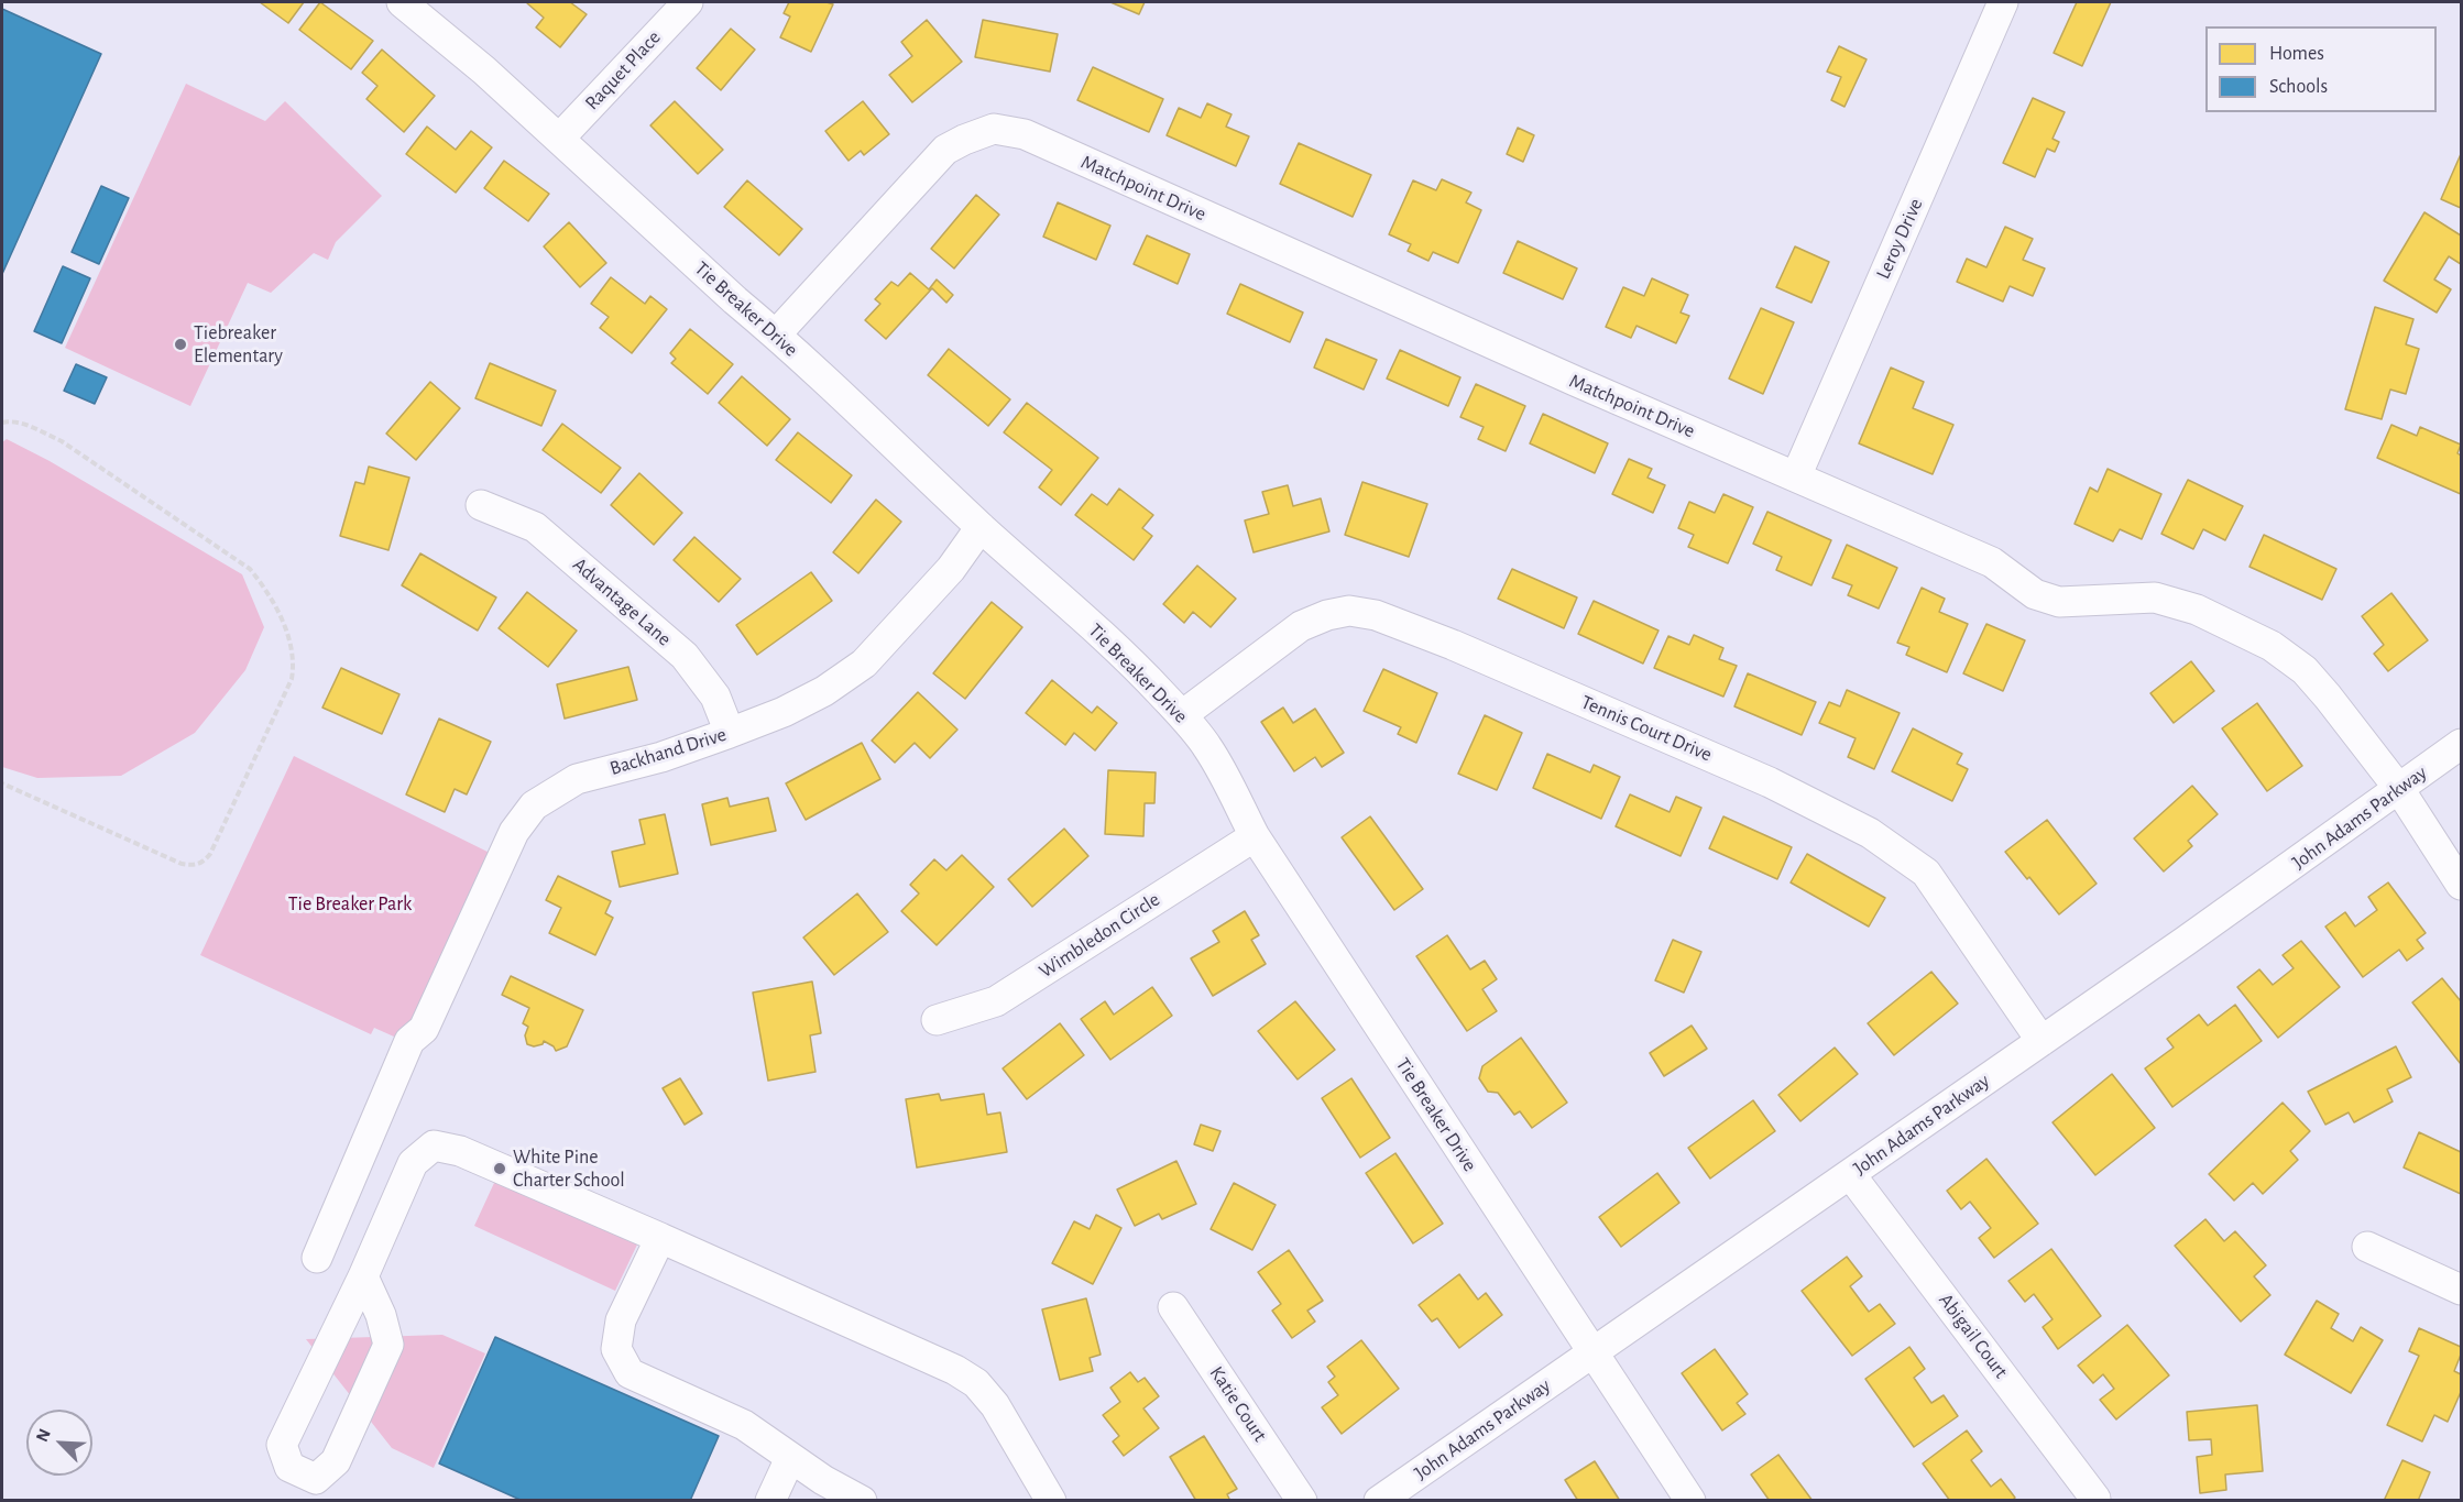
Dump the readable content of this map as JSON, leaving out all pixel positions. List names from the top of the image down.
{
  "streets": {
    "street": [
      "Raquet Place",
      "Matchpoint Drive",
      "Leroy Drive",
      "Tie Breaker Drive",
      "Advantage Lane",
      "Tennis Court Drive",
      "Backhand Drive",
      "John Adams Parkway",
      "Wimbledon Circle",
      "Abigail Court",
      "Katie Court"
    ]
  },
  "crossings": [
    ["Raquet Place", "Tie Breaker Drive"],
    ["Matchpoint Drive", "Leroy Drive"],
    ["Matchpoint Drive", "Tie Breaker Drive"],
    ["Matchpoint Drive", "John Adams Parkway"],
    ["Tie Breaker Drive", "Tennis Court Drive"],
    ["Tie Breaker Drive", "Backhand Drive"],
    ["Tie Breaker Drive", "John Adams Parkway"],
    ["Tie Breaker Drive", "Wimbledon Circle"],
    ["Advantage Lane", "Backhand Drive"],
    ["Tennis Court Drive", "John Adams Parkway"],
    ["John Adams Parkway", "Abigail Court"]
  ],
  "parks": ["Tie Breaker Park"],
  "places": ["Tiebreaker Elementary", "White Pine Charter School"],
  "legend": ["Homes", "Schools"],
  "north": "top left"
}
